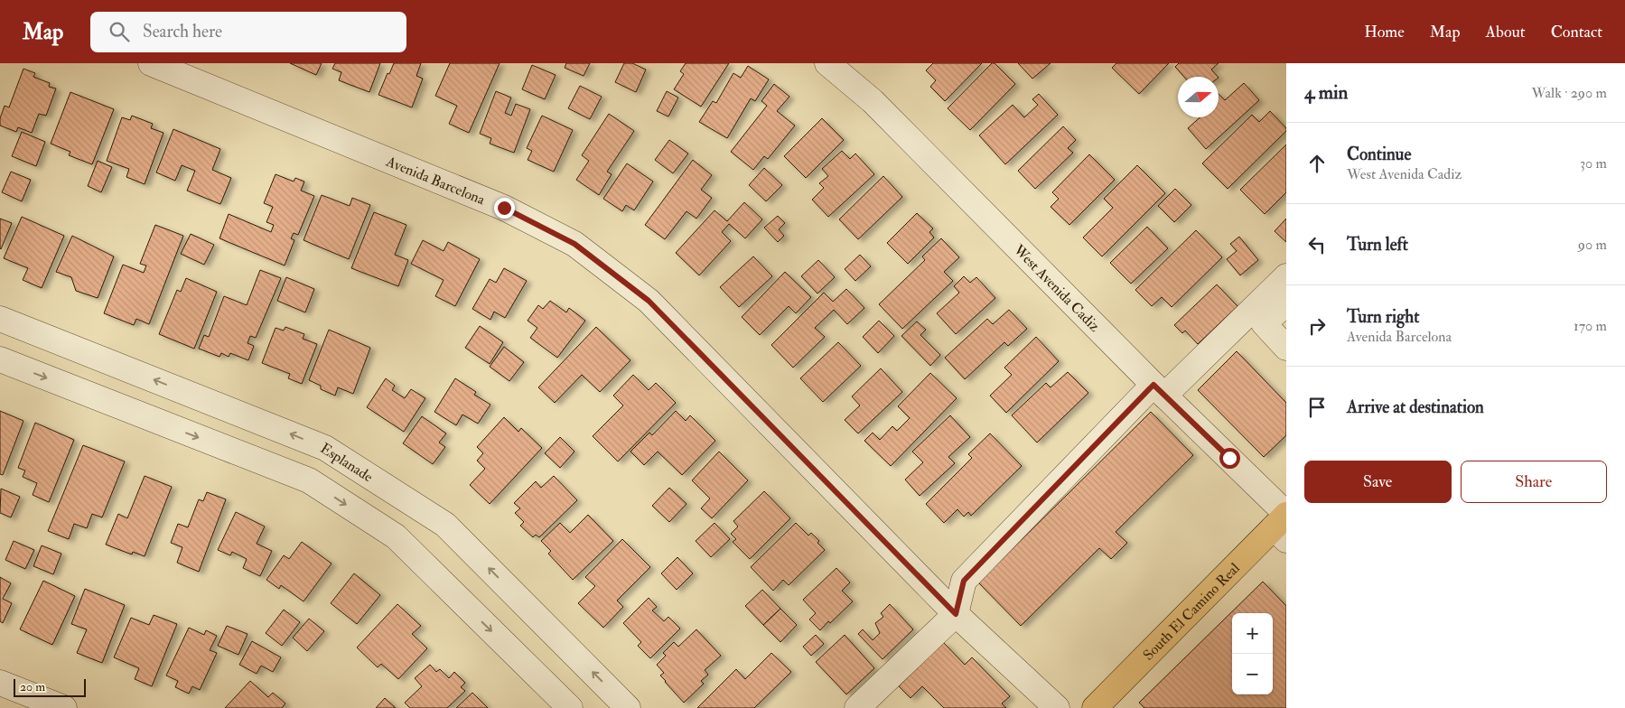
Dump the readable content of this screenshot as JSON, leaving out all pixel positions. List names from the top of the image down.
{
  "streets": {
    "main road": ["South El Camino Real"],
    "street": ["Avenida Barcelona", "West Avenida Cadiz", "Esplanade"]
  },
  "crossings": [
    ["West Avenida Cadiz", "South El Camino Real"]
  ],
  "scale_bar": "20 m",
  "north": "right",
  "page": {
    "header": "Map",
    "search": "Search here",
    "nav": [
      "Home",
      "Map",
      "About",
      "Contact"
    ],
    "heading": ["4 min", "Walk · 290 m"],
    "list": [
      ["Continue", "West Avenida Cadiz", "30 m"],
      ["Turn left", "90 m"],
      ["Turn right", "Avenida Barcelona", "170 m"],
      "Arrive at destination"
    ],
    "buttons": ["Save", "Share"],
    "map_buttons": ["+", "−"],
    "scale": "20 m"
  }
}
